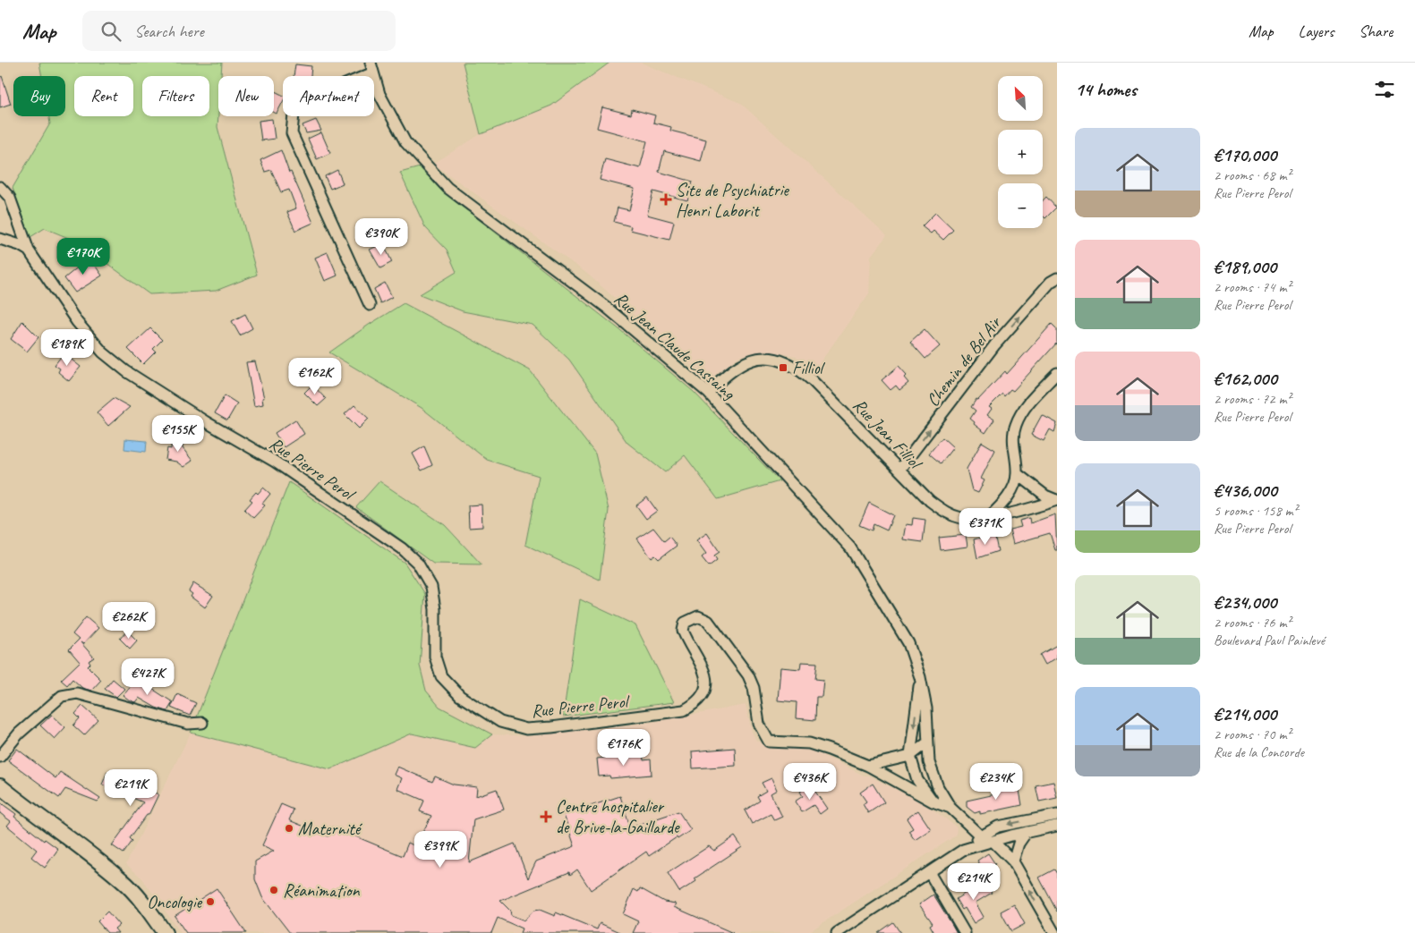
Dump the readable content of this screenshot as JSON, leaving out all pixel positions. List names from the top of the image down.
{
  "streets": {
    "street": [
      "Rue Jean Claude Cassaing",
      "Chemin de Bel Air",
      "Rue Jean Filliol",
      "Rue Pierre Perol"
    ]
  },
  "crossings": [
    ["Rue Jean Claude Cassaing", "Rue Jean Filliol"],
    ["Rue Jean Claude Cassaing", "Rue Pierre Perol"],
    ["Chemin de Bel Air", "Rue Jean Filliol"]
  ],
  "one_way": ["Chemin de Bel Air"],
  "places": {
    "health": ["Site de Psychiatrie Henri Laborit", "Centre hospitalier de Brive-la-Gaillarde"],
    "transit": ["Filliol"],
    "other": ["Maternité", "Réanimation", "Oncologie"]
  },
  "north": "top left",
  "page": {
    "header": "Map",
    "search": "Search here",
    "nav": ["Map", "Layers", "Share"],
    "heading": "14 homes",
    "map_buttons": ["+", "−"],
    "chip": [
      "Buy",
      "Rent",
      "Filters",
      "New",
      "Apartment"
    ],
    "list": [
      {
        "name": "€170,000",
        "note": "2 rooms · 68 m² · Rue Pierre Perol"
      },
      {
        "name": "€189,000",
        "note": "2 rooms · 74 m² · Rue Pierre Perol"
      },
      {
        "name": "€162,000",
        "note": "2 rooms · 72 m² · Rue Pierre Perol"
      },
      {
        "name": "€436,000",
        "note": "5 rooms · 158 m² · Rue Pierre Perol"
      },
      {
        "name": "€234,000",
        "note": "2 rooms · 76 m² · Boulevard Paul Painlevé"
      },
      {
        "name": "€214,000",
        "note": "2 rooms · 70 m² · Rue de la Concorde"
      }
    ],
    "price": [
      "€390K",
      "€170K",
      "€189K",
      "€162K",
      "€155K",
      "€371K",
      "€262K",
      "€427K",
      "€176K",
      "€436K",
      "€234K",
      "€219K",
      "€399K",
      "€214K"
    ]
  }
}
